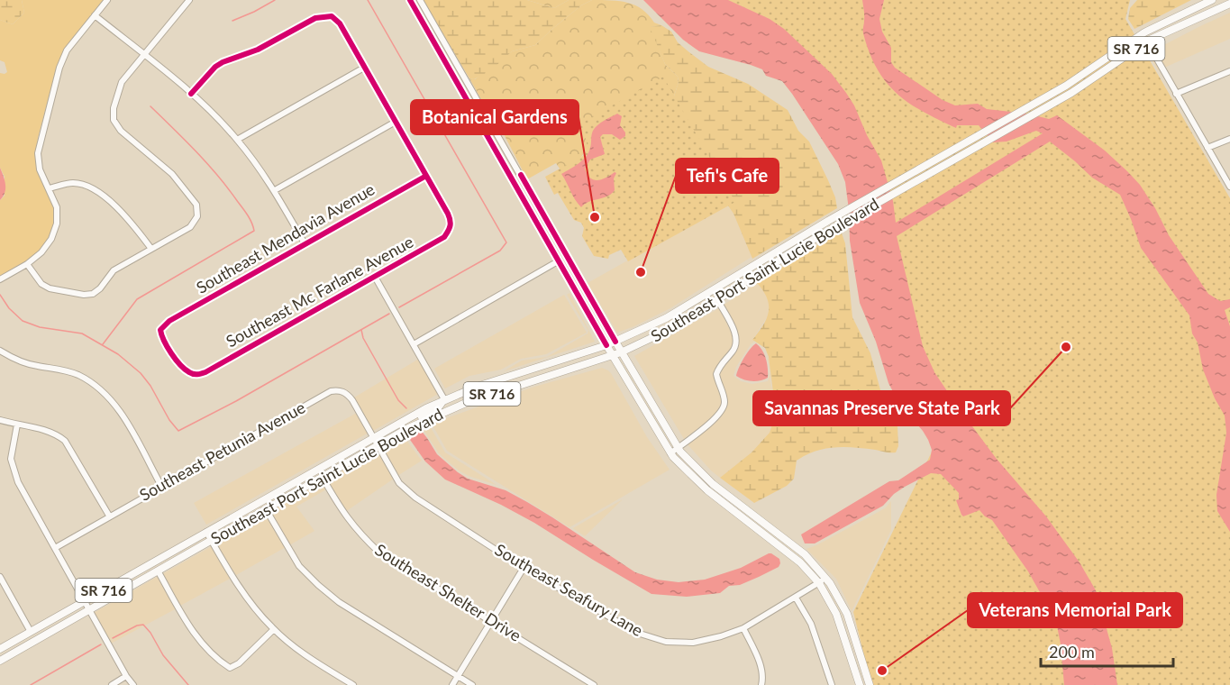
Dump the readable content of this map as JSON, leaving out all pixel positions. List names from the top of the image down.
{
  "streets": {
    "main road": ["SR 716", "Southeast Port Saint Lucie Boulevard"],
    "street": [
      "Southeast Mendavia Avenue",
      "Southeast Mc Farlane Avenue",
      "Southeast Petunia Avenue",
      "Southeast Seafury Lane",
      "Southeast Shelter Drive"
    ]
  },
  "crossings": [
    ["Southeast Mendavia Avenue", "Southeast Mc Farlane Avenue"],
    ["Southeast Port Saint Lucie Boulevard", "Southeast Petunia Avenue"],
    ["Southeast Port Saint Lucie Boulevard", "Southeast Seafury Lane"],
    ["Southeast Port Saint Lucie Boulevard", "Southeast Shelter Drive"],
    ["Southeast Petunia Avenue", "Southeast Seafury Lane"]
  ],
  "places": [
    "Botanical Gardens",
    "Tefi's Cafe",
    "Savannas Preserve State Park",
    "Veterans Memorial Park"
  ],
  "scale_bar": "200 m"
}
